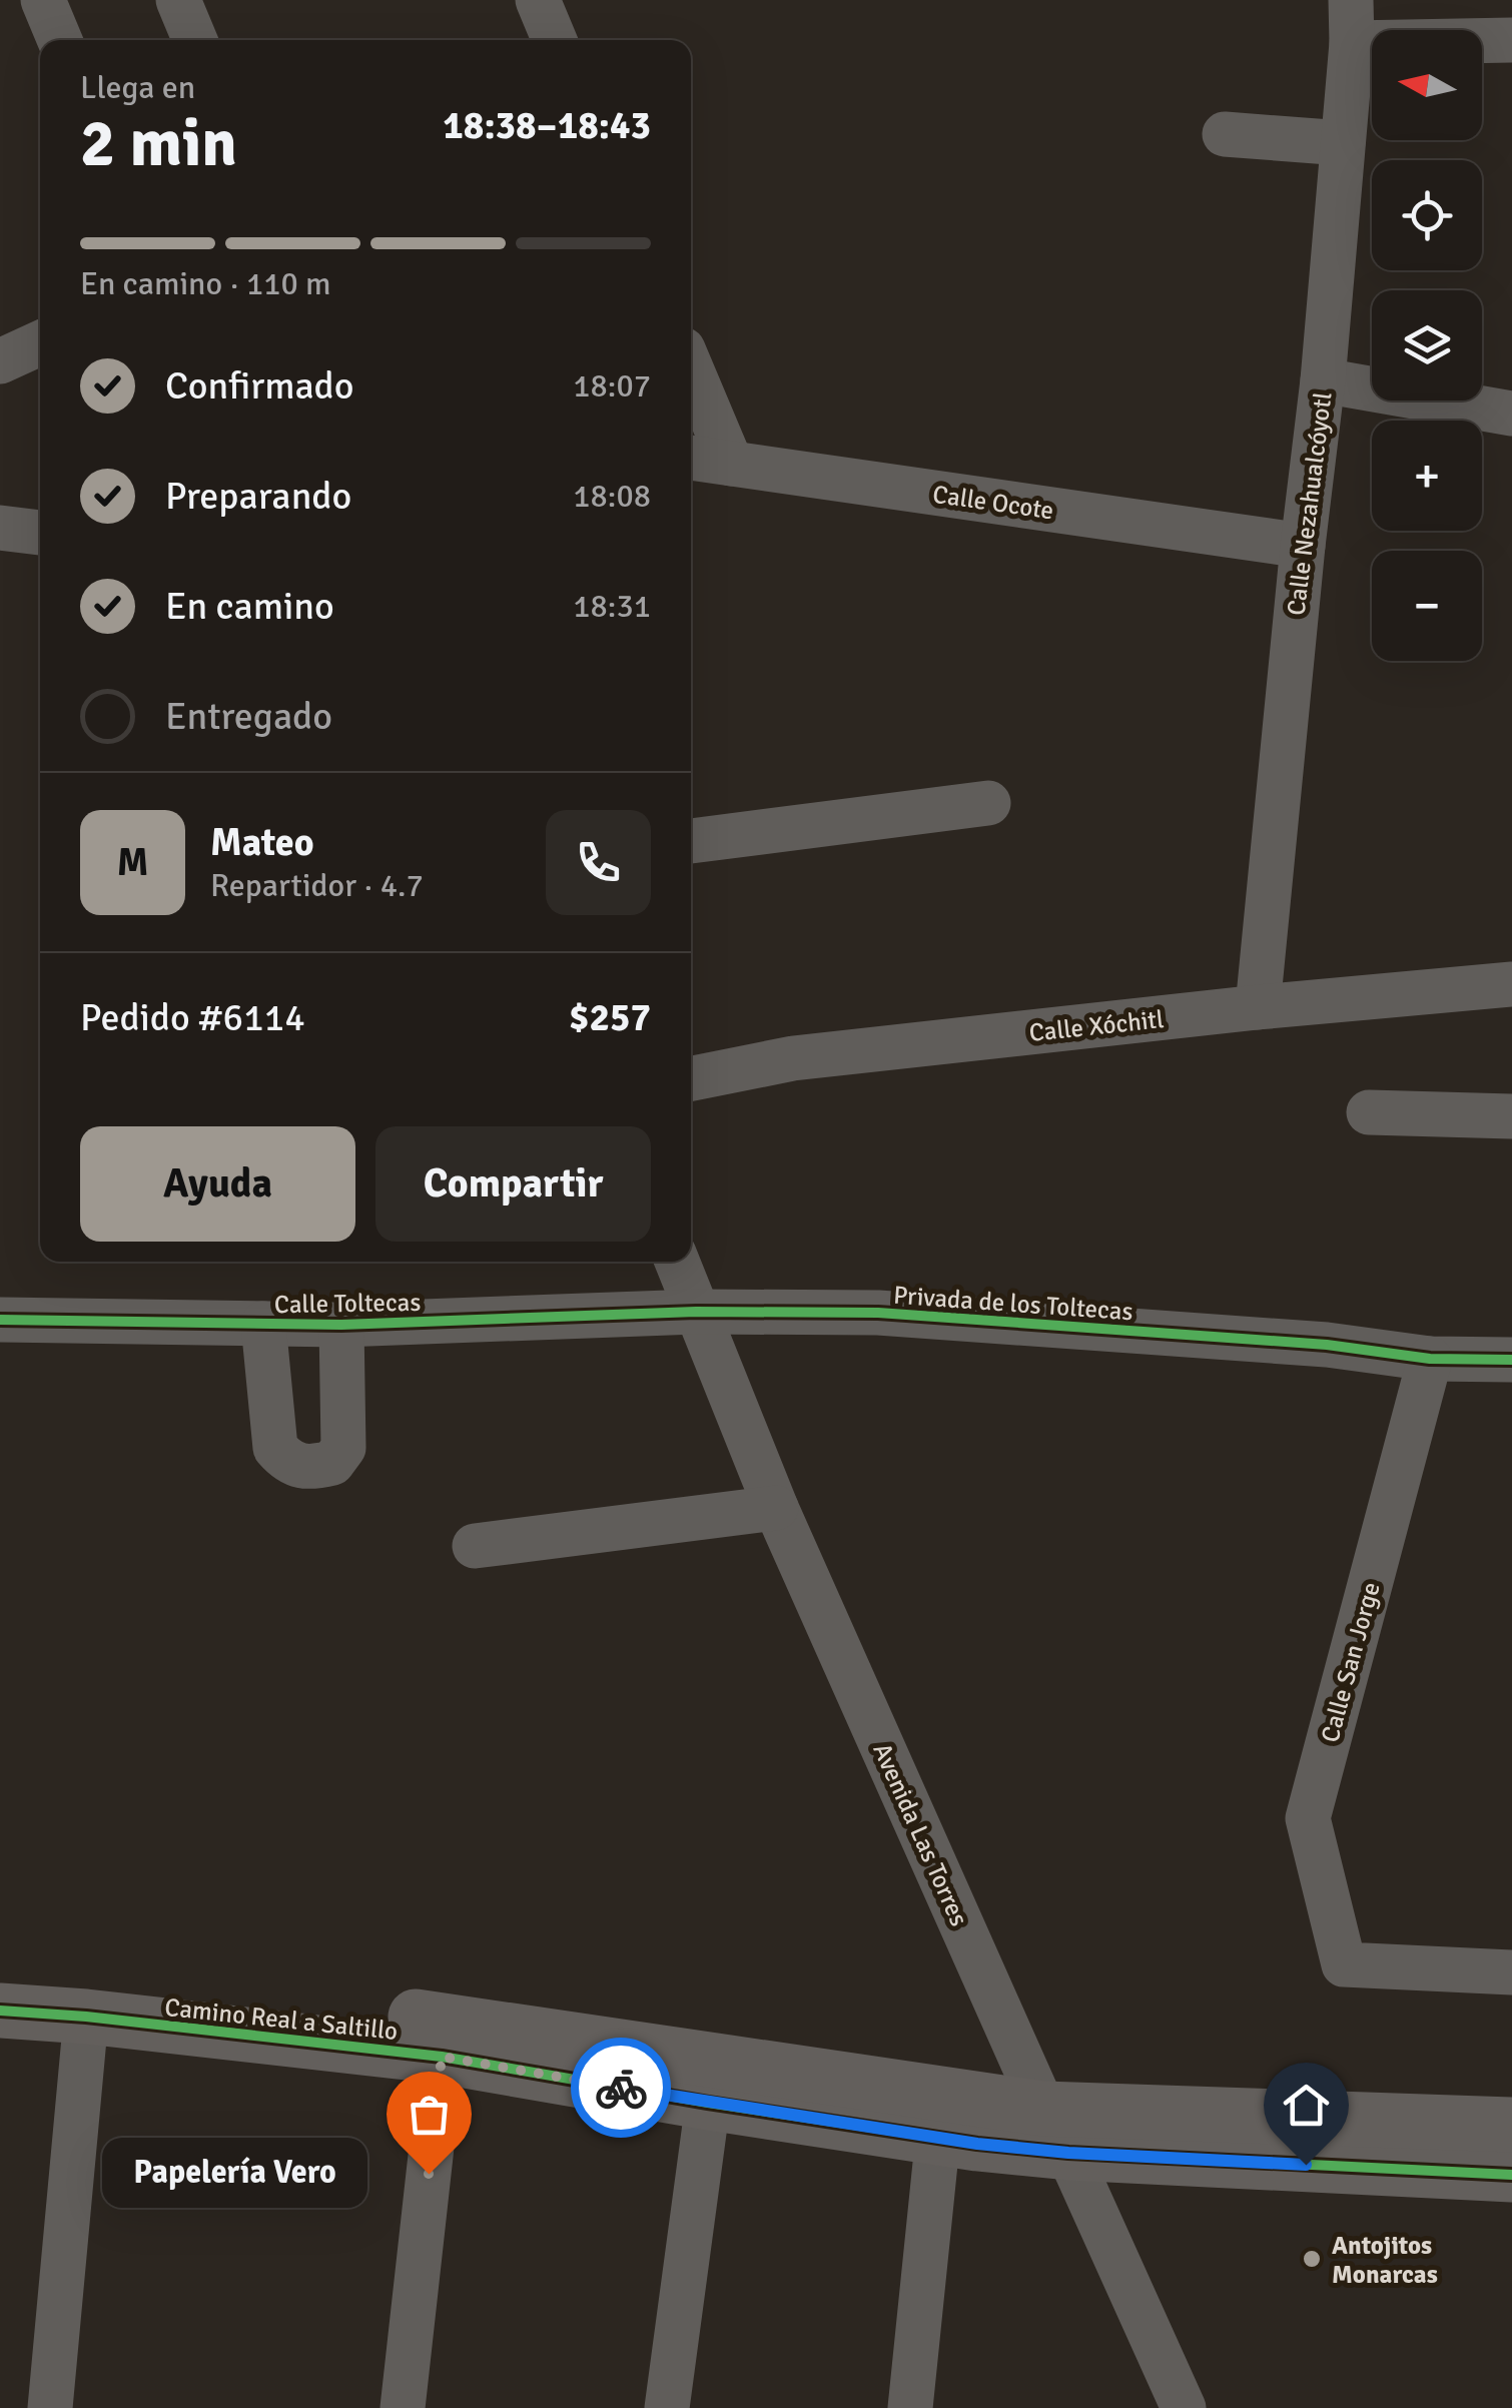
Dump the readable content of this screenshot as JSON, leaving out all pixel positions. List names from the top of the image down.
{
  "streets": {
    "street": [
      "Calle Ocote",
      "Calle Nezahualcóyotl",
      "Calle Xóchitl",
      "Calle Toltecas",
      "Privada de los Toltecas",
      "Calle San Jorge",
      "Avenida Las Torres",
      "Camino Real a Saltillo"
    ]
  },
  "crossings": [
    ["Calle Ocote", "Calle Nezahualcóyotl"],
    ["Calle Nezahualcóyotl", "Calle Xóchitl"],
    ["Calle Toltecas", "Privada de los Toltecas"],
    ["Calle Toltecas", "Avenida Las Torres"],
    ["Privada de los Toltecas", "Calle San Jorge"],
    ["Privada de los Toltecas", "Avenida Las Torres"],
    ["Avenida Las Torres", "Camino Real a Saltillo"]
  ],
  "places": ["Papelería Vero", "Antojitos Monarcas"],
  "north": "left",
  "page": {
    "map_buttons": ["+", "−"],
    "heading": ["2 min", "Llega en", "18:38–18:43"],
    "panel": [
      "Mateo",
      "Repartidor · 4.7",
      "Pedido #6114",
      "$257"
    ],
    "bar": "En camino · 110 m",
    "list": [
      ["Confirmado", "18:07"],
      ["Preparando", "18:08"],
      ["En camino", "18:31"],
      "Entregado"
    ],
    "round": "M",
    "buttons": ["Ayuda", "Compartir"],
    "bubble": "Papelería Vero"
  }
}
